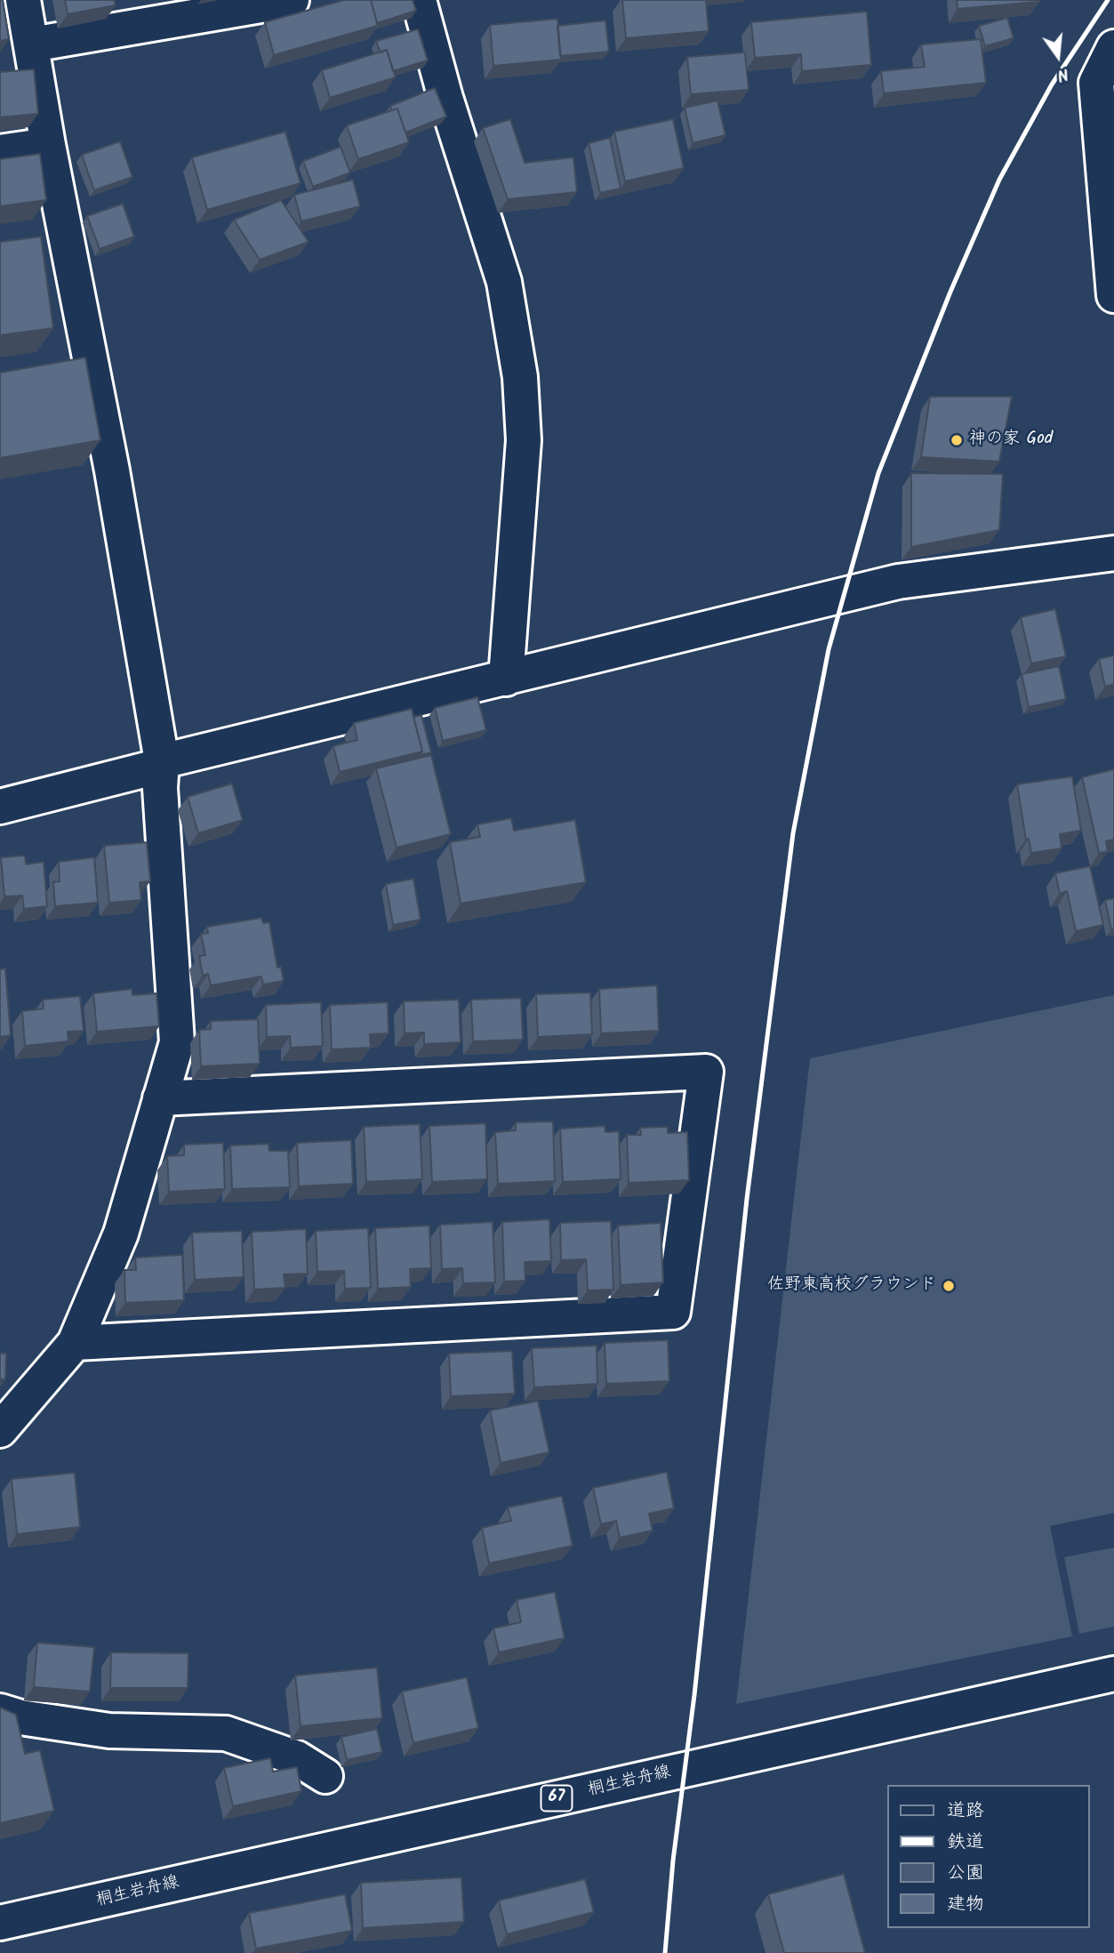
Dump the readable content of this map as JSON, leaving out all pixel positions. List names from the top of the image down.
{
  "streets": {
    "street": ["桐生岩舟線", "67"]
  },
  "places": ["神の家 God", "佐野東高校グラウンド"],
  "legend": [
    "道路",
    "鉄道",
    "公園",
    "建物"
  ],
  "north": "bottom"
}
